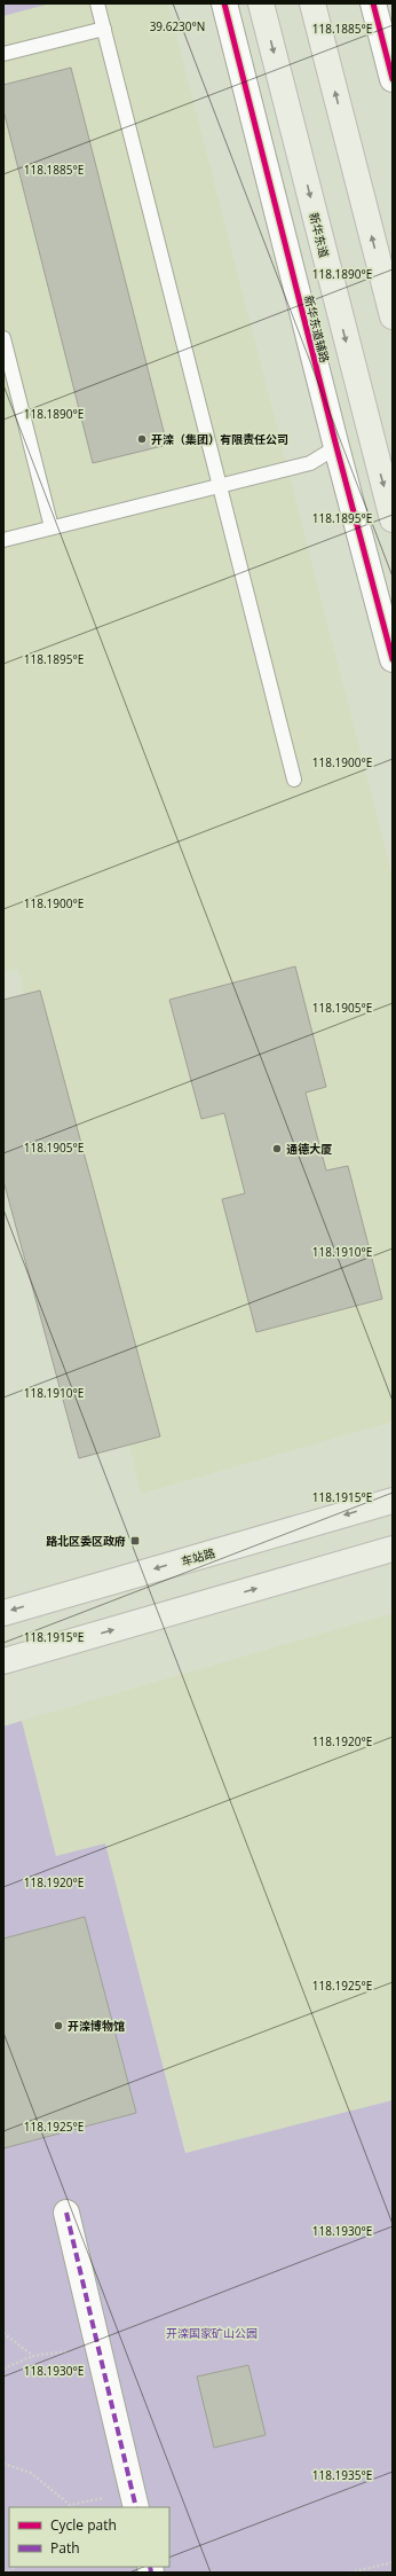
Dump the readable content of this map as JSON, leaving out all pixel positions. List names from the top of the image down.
{
  "streets": {
    "main road": ["新华东道", "车站路"],
    "street": ["新华东道辅路"]
  },
  "parks": ["开滦国家矿山公园"],
  "places": {
    "other": ["开滦（集团）有限责任公司", "通德大厦", "开滦博物馆"],
    "transit": ["路北区委区政府"]
  },
  "legend": ["Cycle path", "Path"],
  "coordinates": [
    "39.6230°N",
    "118.1885°E",
    "118.1890°E",
    "118.1895°E",
    "118.1900°E",
    "118.1905°E",
    "118.1910°E",
    "118.1915°E",
    "118.1920°E",
    "118.1925°E",
    "118.1930°E",
    "118.1935°E"
  ]
}
